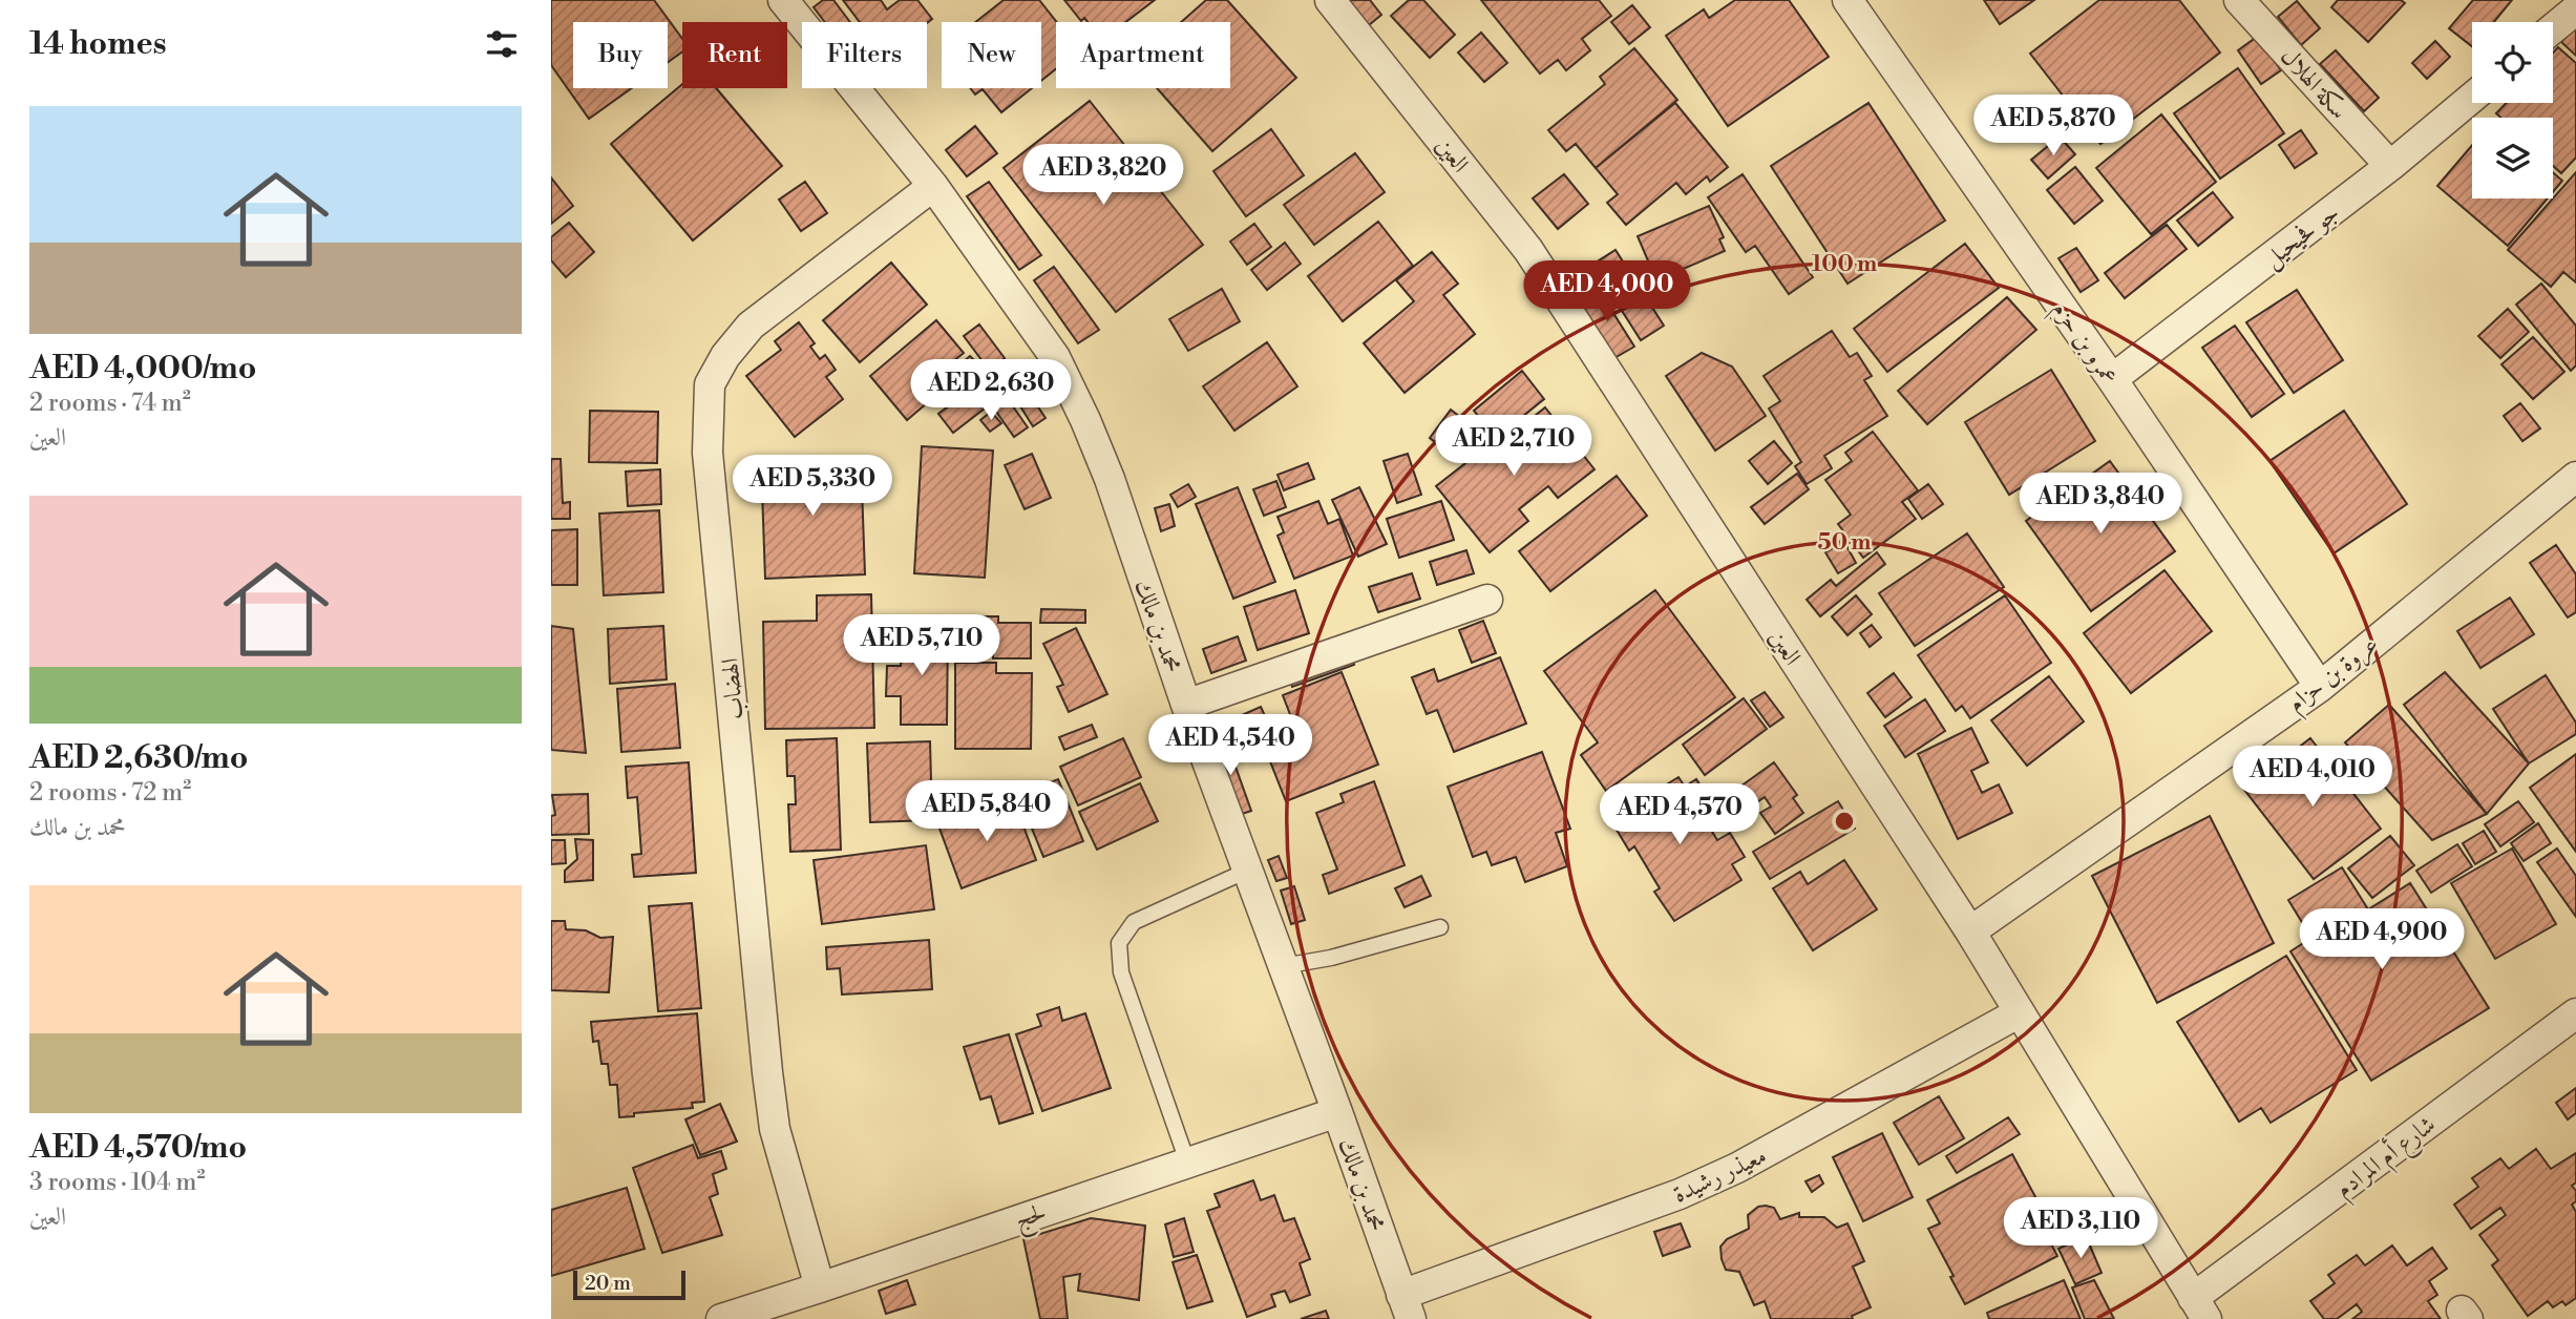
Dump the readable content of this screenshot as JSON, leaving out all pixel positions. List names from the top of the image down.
{
  "streets": {
    "street": [
      "سكة الهلال",
      "العين",
      "جو فحيحيل",
      "عمرو بن حزم",
      "محمد بن مالك",
      "عروة بن حزام",
      "الهضاب",
      "شارع أم المرادم",
      "معيذر رشيدة",
      "لحج"
    ]
  },
  "crossings": [
    ["سكة الهلال", "جو فحيحيل"],
    ["العين", "عروة بن حزام"],
    ["العين", "شارع أم المرادم"],
    ["العين", "معيذر رشيدة"],
    ["جو فحيحيل", "عمرو بن حزم"],
    ["عمرو بن حزم", "عروة بن حزام"],
    ["محمد بن مالك", "الهضاب"],
    ["محمد بن مالك", "معيذر رشيدة"],
    ["محمد بن مالك", "لحج"],
    ["الهضاب", "لحج"]
  ],
  "scale_bar": "20 m",
  "page": {
    "heading": "14 homes",
    "chip": [
      "Buy",
      "Rent",
      "Filters",
      "New",
      "Apartment"
    ],
    "list": [
      {
        "name": "AED 4,000/mo",
        "note": "2 rooms · 74 m² · العين"
      },
      {
        "name": "AED 2,630/mo",
        "note": "2 rooms · 72 m² · محمد بن مالك"
      },
      {
        "name": "AED 4,570/mo",
        "note": "3 rooms · 104 m² · العين"
      }
    ],
    "price": [
      "AED 5,870",
      "AED 3,820",
      "AED 4,000",
      "AED 2,630",
      "AED 2,710",
      "AED 5,330",
      "AED 3,840",
      "AED 5,710",
      "AED 4,540",
      "AED 4,010",
      "AED 5,840",
      "AED 4,570",
      "AED 4,900",
      "AED 3,110"
    ],
    "scale": "20 m"
  },
  "rings": ["100 m", "50 m"]
}
